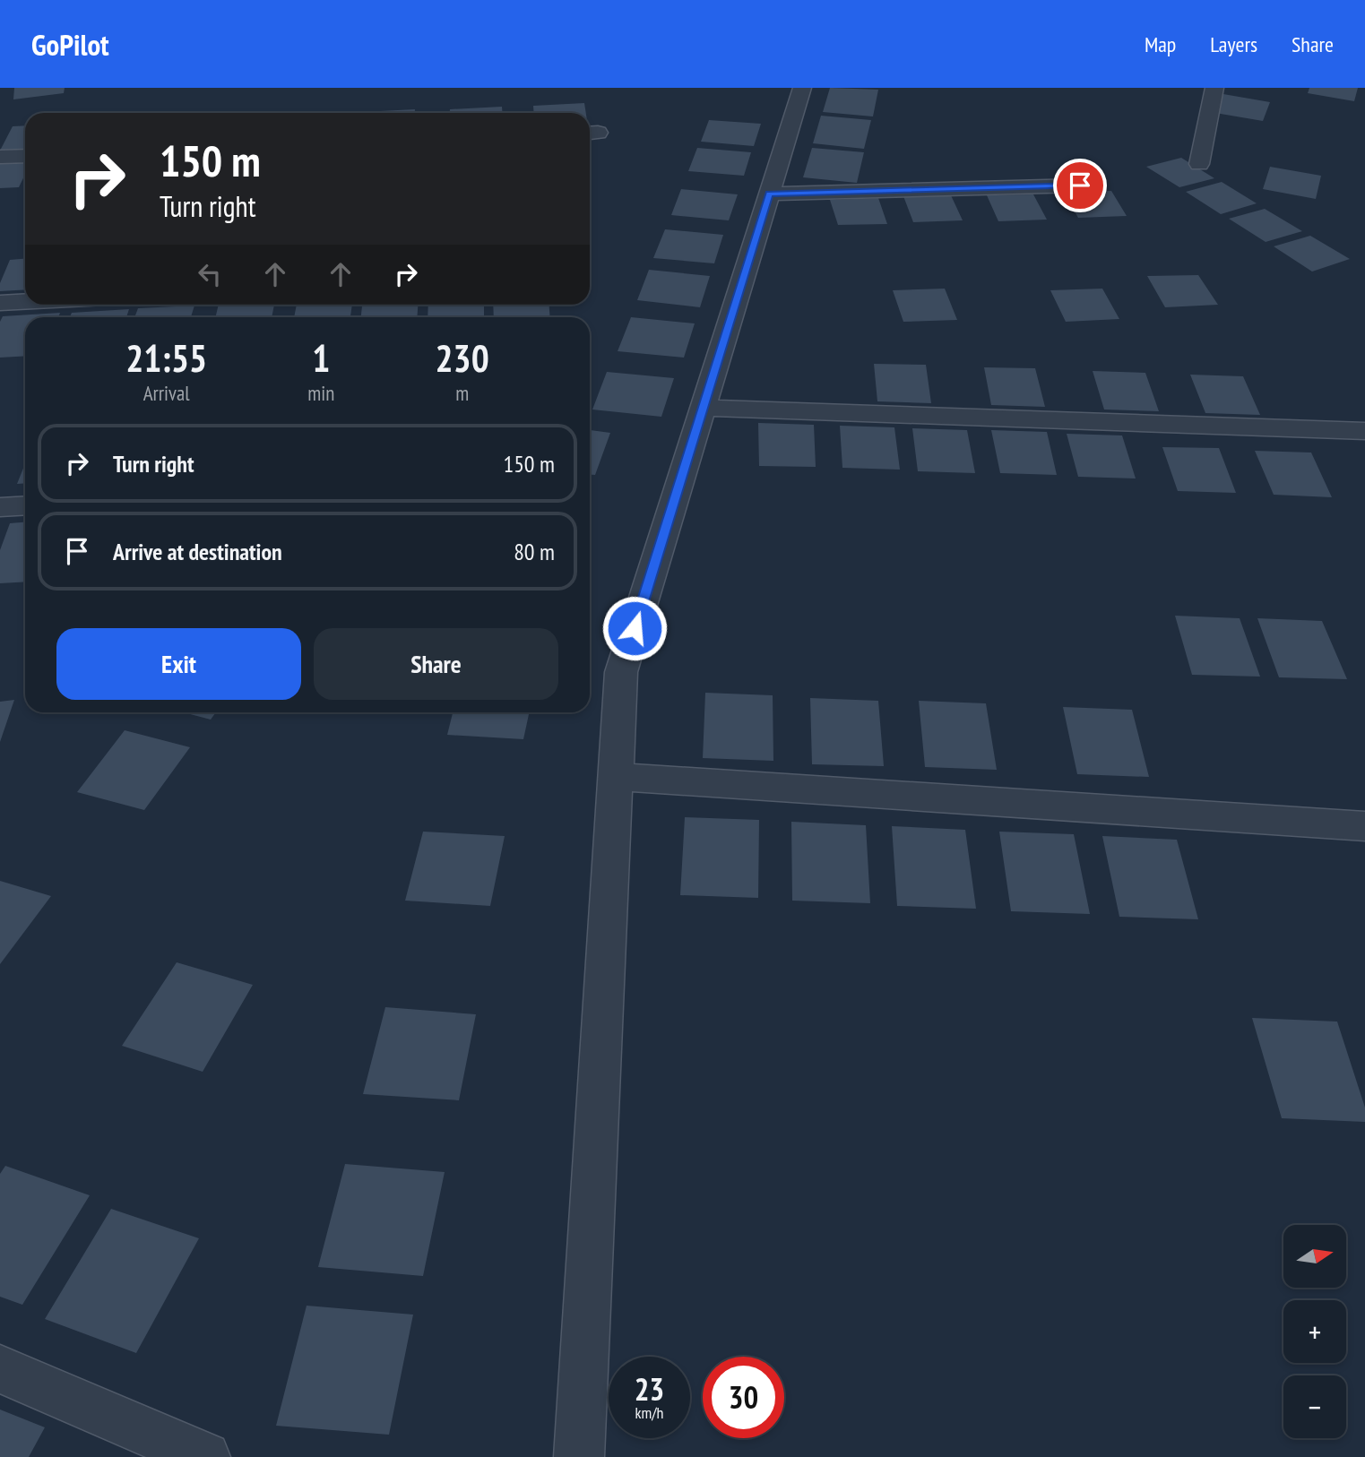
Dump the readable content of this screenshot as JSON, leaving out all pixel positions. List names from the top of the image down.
{
  "north": "right",
  "page": {
    "header": "GoPilot",
    "nav": ["Map", "Layers", "Share"],
    "turn": ["150 m", "Turn right"],
    "eta": [
      "21:55",
      "Arrival",
      "1",
      "min",
      "230",
      "m"
    ],
    "list": [
      {
        "name": "Turn right",
        "value": "150 m"
      },
      {
        "name": "Arrive at destination",
        "value": "80 m"
      }
    ],
    "buttons": ["Exit", "Share"],
    "map_buttons": ["+", "−"],
    "speed": "23 km/h",
    "limit": "30"
  }
}
